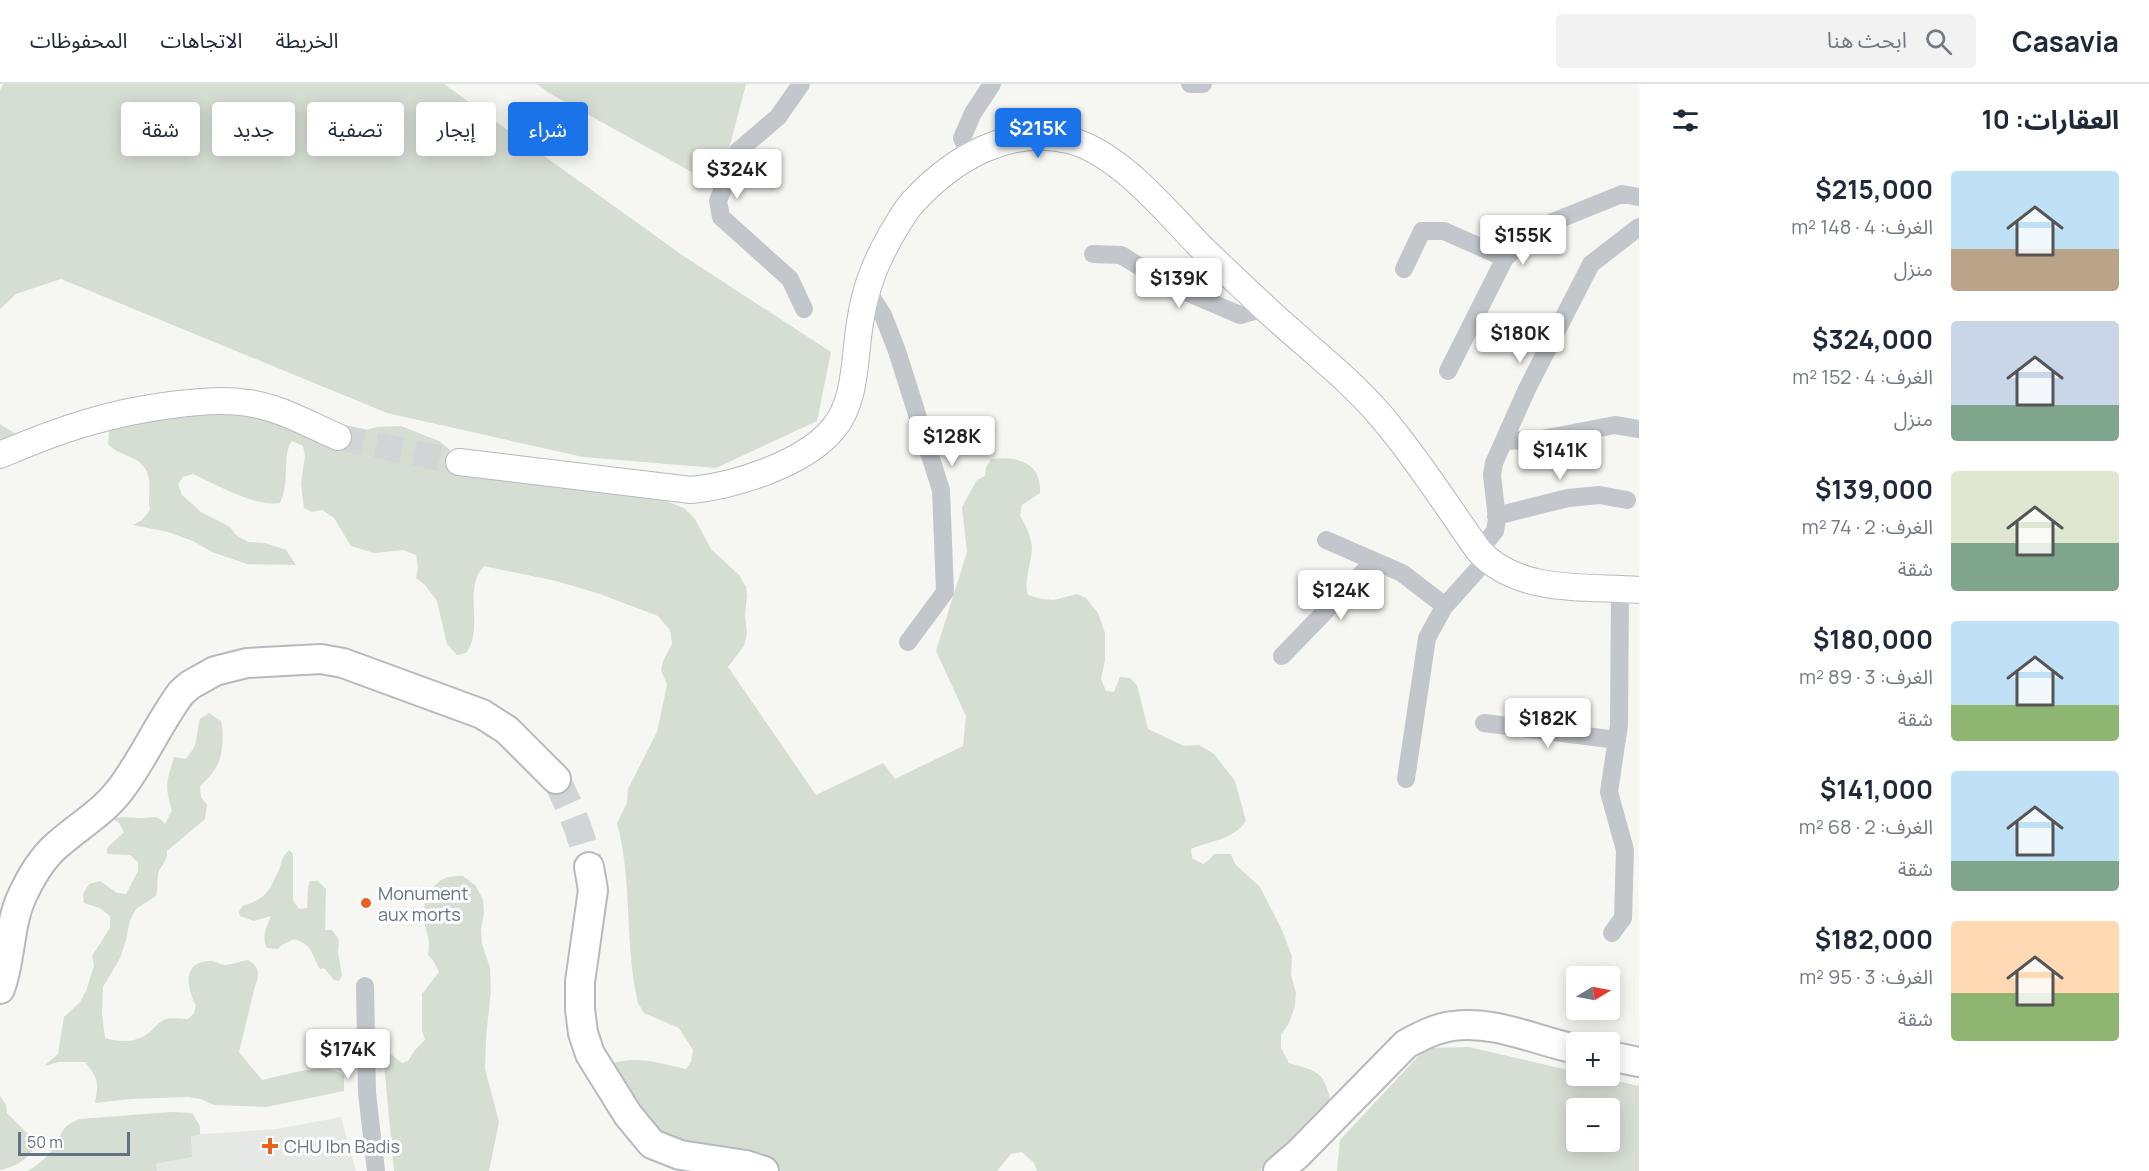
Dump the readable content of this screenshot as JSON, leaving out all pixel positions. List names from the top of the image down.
{
  "places": {
    "other": ["Monument aux morts"],
    "health": ["CHU Ibn Badis"]
  },
  "scale_bar": "50 m",
  "north": "right",
  "page": {
    "header": "Casavia",
    "search": "ابحث هنا",
    "nav": ["الخريطة", "الاتجاهات", "المحفوظات"],
    "heading": "العقارات: 10",
    "chip": [
      "شراء",
      "إيجار",
      "تصفية",
      "جديد",
      "شقة"
    ],
    "price": [
      "$215K",
      "$324K",
      "$155K",
      "$139K",
      "$180K",
      "$128K",
      "$141K",
      "$124K",
      "$182K",
      "$174K"
    ],
    "list": [
      {
        "name": "$215,000",
        "note": "الغرف: 4 · 148 m² · منزل"
      },
      {
        "name": "$324,000",
        "note": "الغرف: 4 · 152 m² · منزل"
      },
      {
        "name": "$139,000",
        "note": "الغرف: 2 · 74 m² · شقة"
      },
      {
        "name": "$180,000",
        "note": "الغرف: 3 · 89 m² · شقة"
      },
      {
        "name": "$141,000",
        "note": "الغرف: 2 · 68 m² · شقة"
      },
      {
        "name": "$182,000",
        "note": "الغرف: 3 · 95 m² · شقة"
      }
    ],
    "map_buttons": ["+", "−"],
    "scale": "50 m"
  }
}
